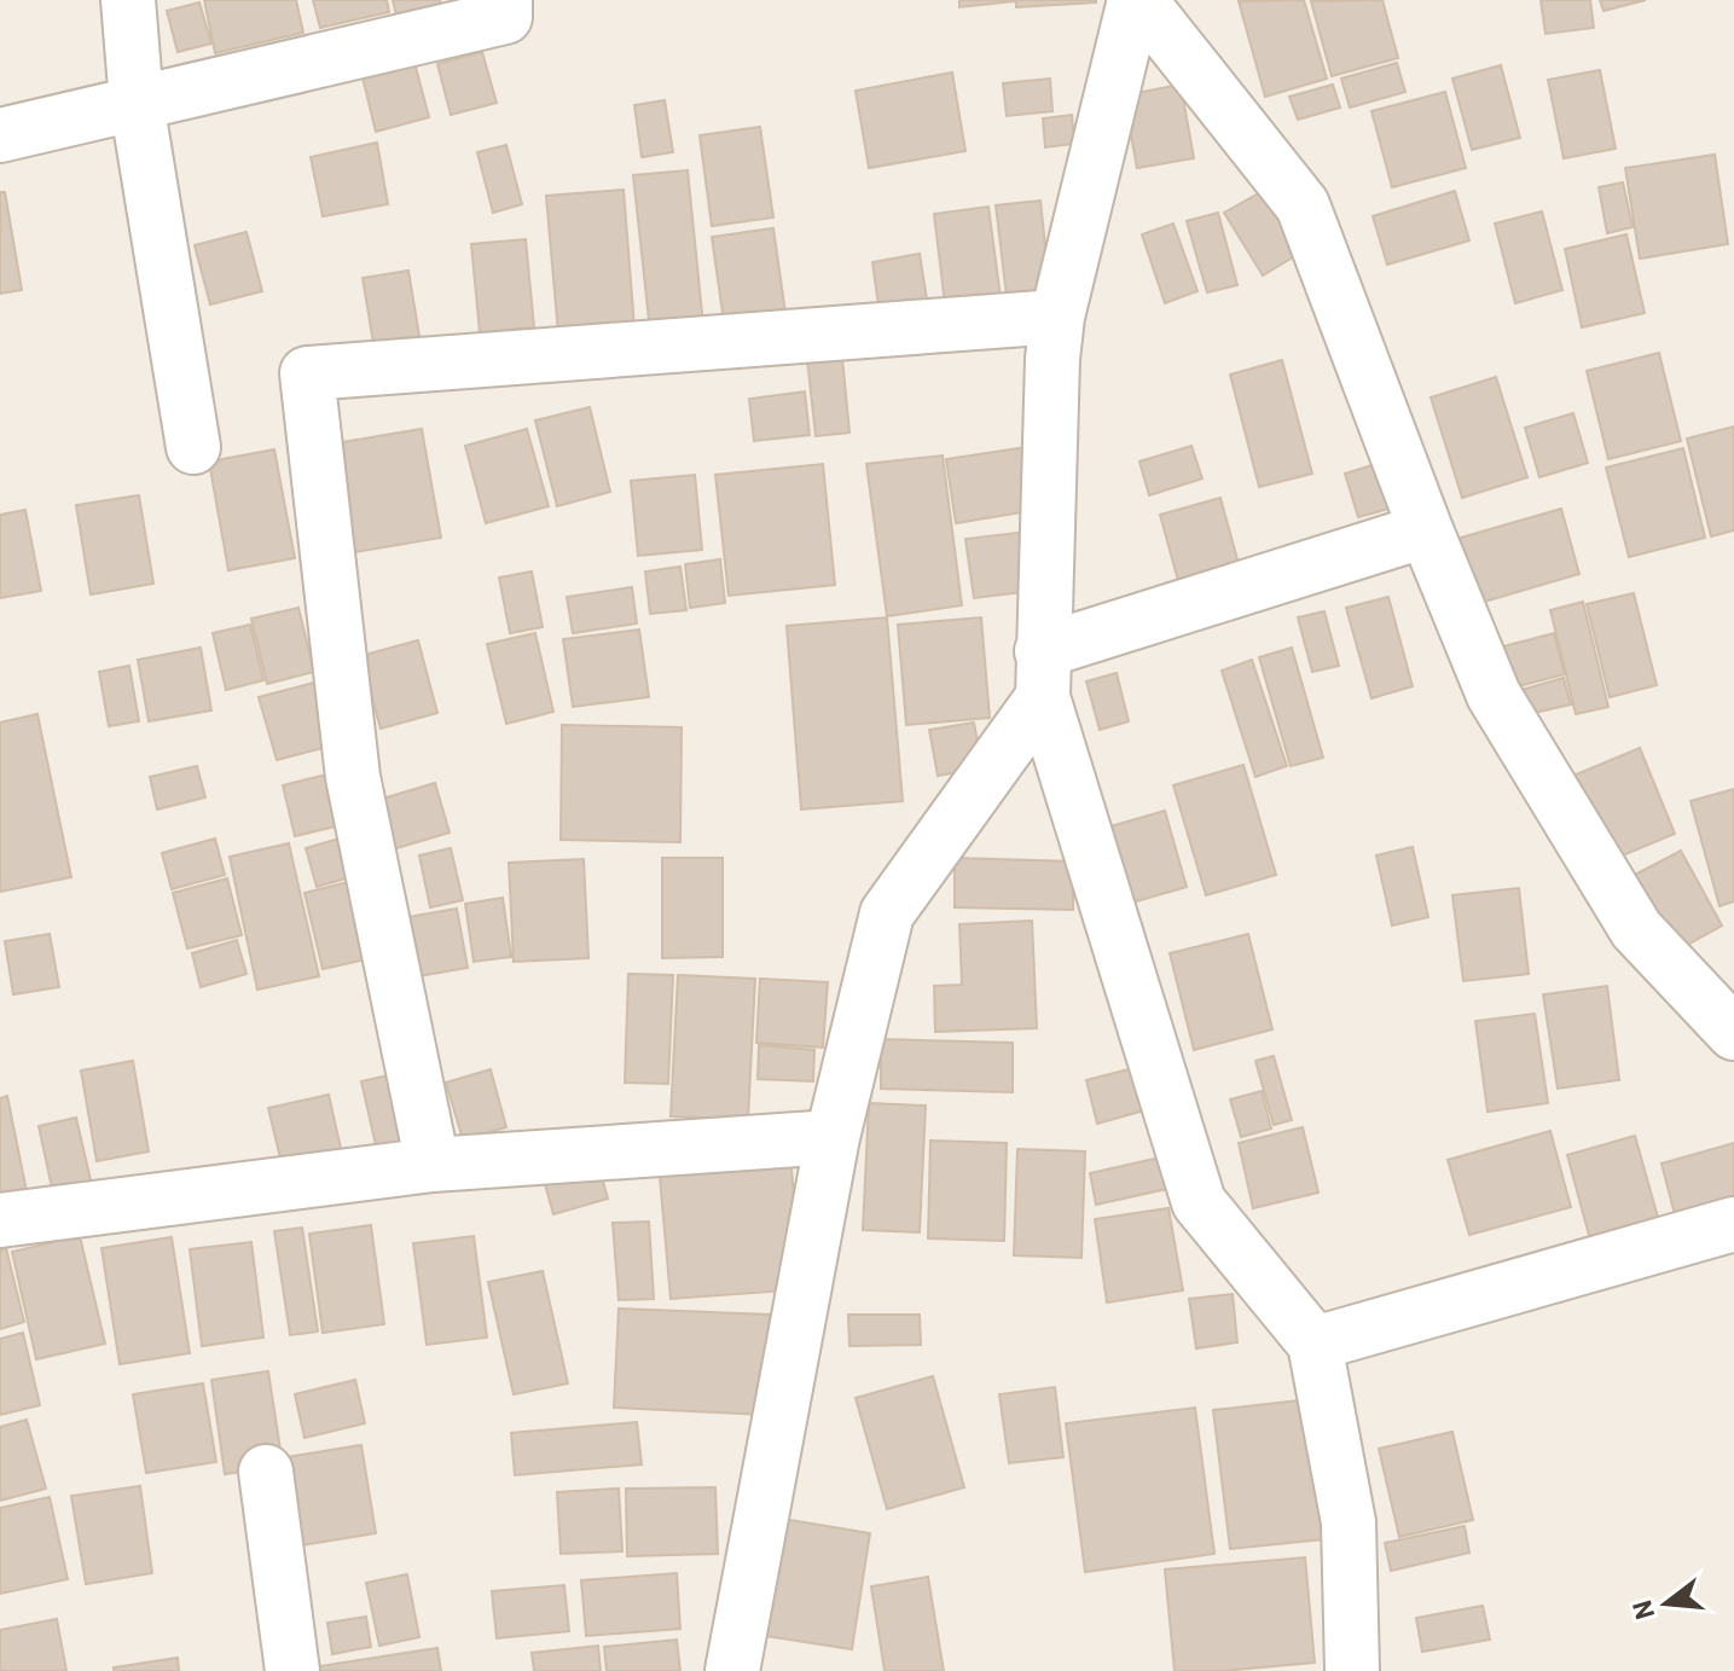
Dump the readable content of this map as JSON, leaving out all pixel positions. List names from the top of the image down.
{
  "north": "left"
}
